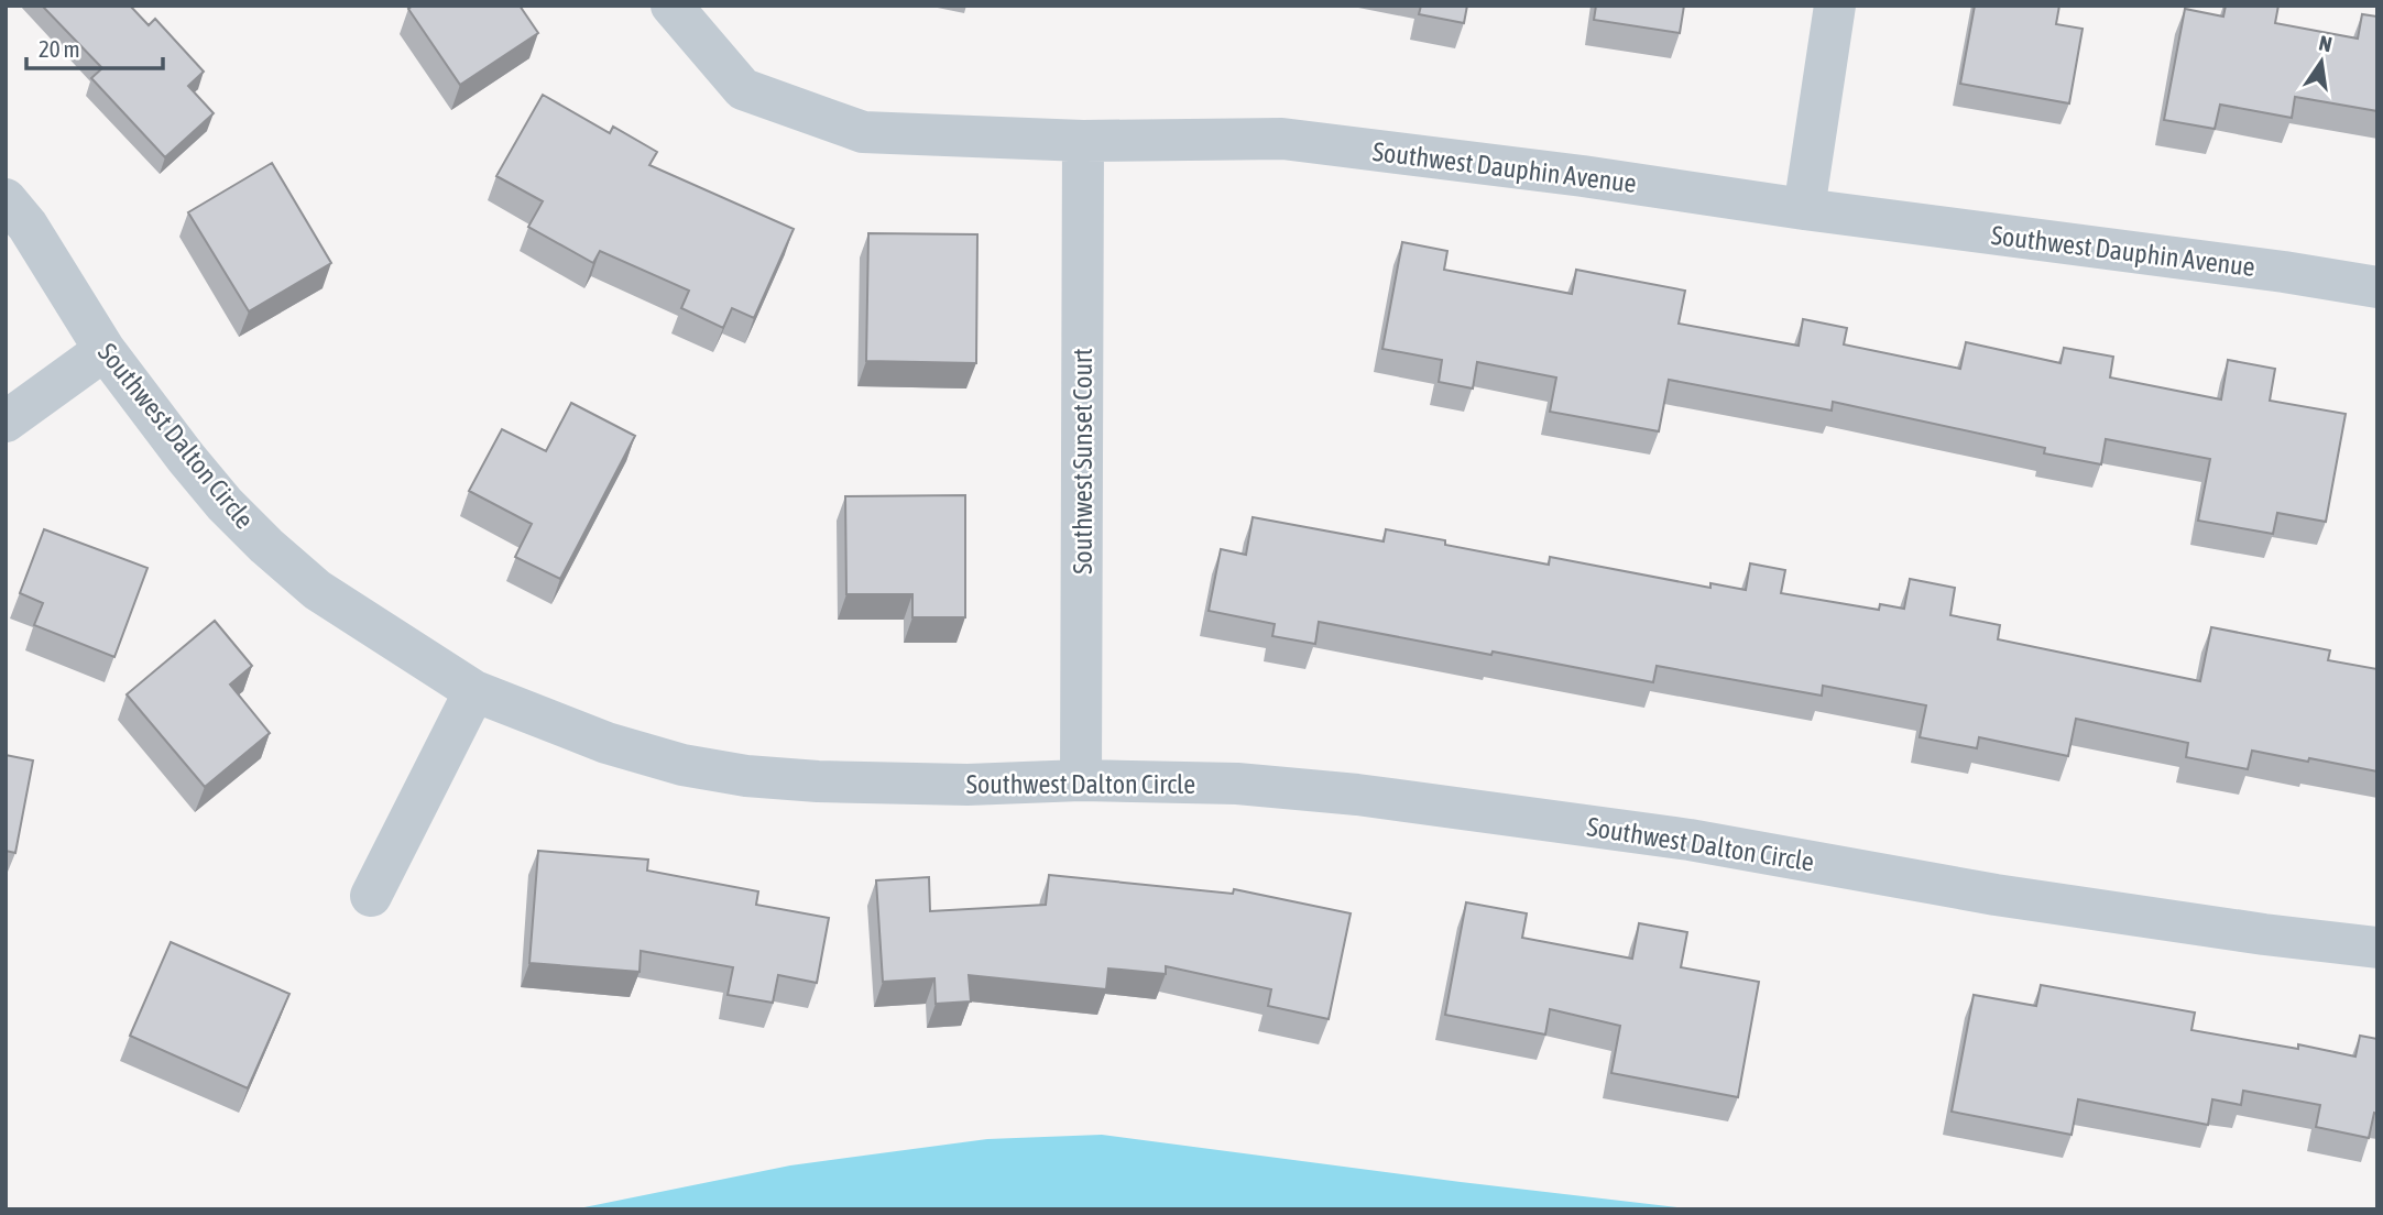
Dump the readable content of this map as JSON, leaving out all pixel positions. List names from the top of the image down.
{
  "streets": {
    "street": ["Southwest Dauphin Avenue", "Southwest Dalton Circle", "Southwest Sunset Court"]
  },
  "crossings": [
    ["Southwest Dauphin Avenue", "Southwest Sunset Court"],
    ["Southwest Dalton Circle", "Southwest Sunset Court"]
  ],
  "scale_bar": "20 m",
  "north": "top"
}
